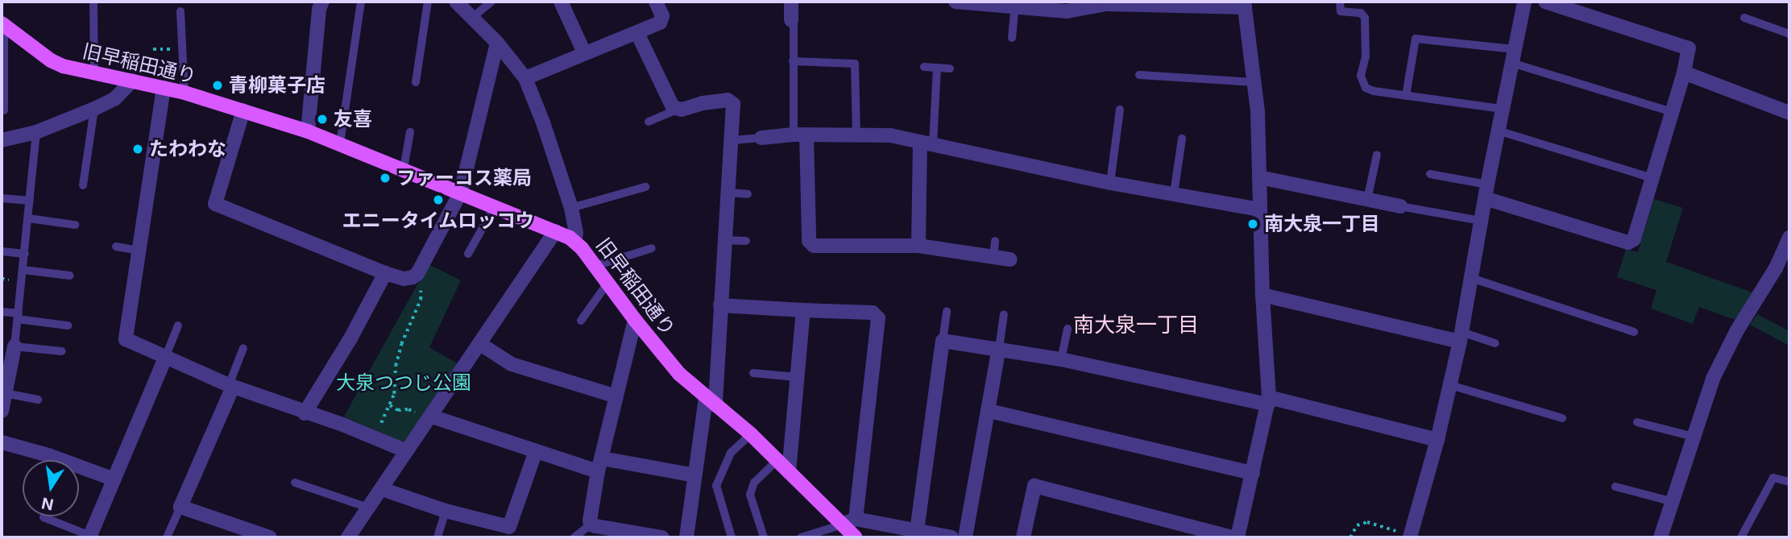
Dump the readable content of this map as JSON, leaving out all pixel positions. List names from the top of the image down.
{
  "streets": {
    "main road": ["旧早稲田通り"]
  },
  "districts": ["南大泉一丁目"],
  "parks": ["大泉つつじ公園"],
  "places": [
    "青柳菓子店",
    "友喜",
    "たわわな",
    "ファーコス薬局",
    "エニータイムロッコウ",
    "南大泉一丁目"
  ],
  "north": "bottom"
}
